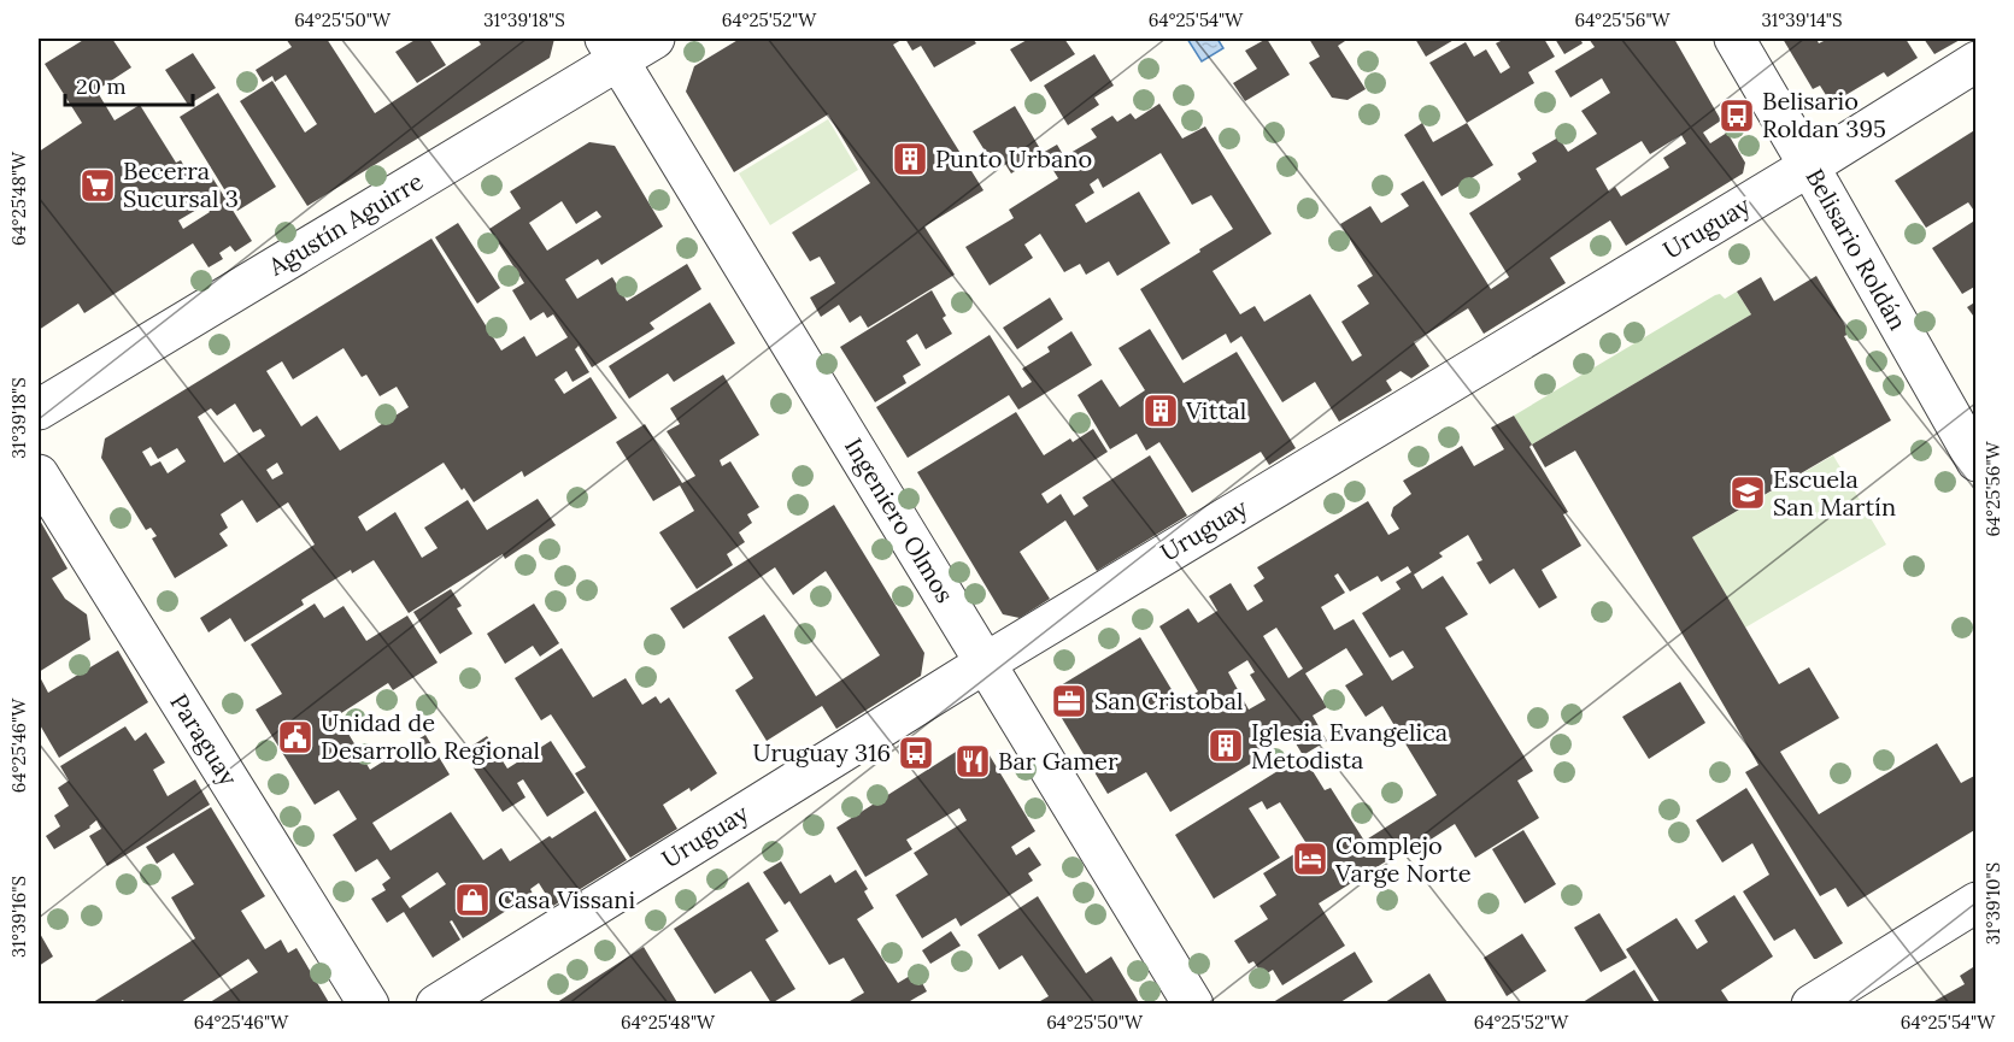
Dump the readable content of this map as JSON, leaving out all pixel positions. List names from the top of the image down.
{
  "streets": {
    "street": [
      "Agustín Aguirre",
      "Uruguay",
      "Belisario Roldán",
      "Ingeniero Olmos",
      "Paraguay"
    ]
  },
  "crossings": [
    ["Agustín Aguirre", "Ingeniero Olmos"],
    ["Uruguay", "Belisario Roldán"],
    ["Uruguay", "Ingeniero Olmos"]
  ],
  "places": {
    "bus stop": ["Belisario Roldan 395", "Uruguay 316"],
    "building": ["Punto Urbano", "Vittal", "Iglesia Evangelica Metodista"],
    "supermarket": ["Becerra Sucursal 3"],
    "school or university": ["Escuela San Martín"],
    "office": ["San Cristobal"],
    "public building": ["Unidad de Desarrollo Regional"],
    "restaurant": ["Bar Gamer"],
    "hotel": ["Complejo Varge Norte"],
    "shop": ["Casa Vissani"]
  },
  "scale_bar": "20 m",
  "coordinates": [
    "64°25'50\"W",
    "31°39'18\"S",
    "64°25'52\"W",
    "64°25'54\"W",
    "64°25'56\"W",
    "31°39'14\"S",
    "64°25'48\"W",
    "64°25'46\"W",
    "31°39'10\"S",
    "31°39'16\"S"
  ]
}
